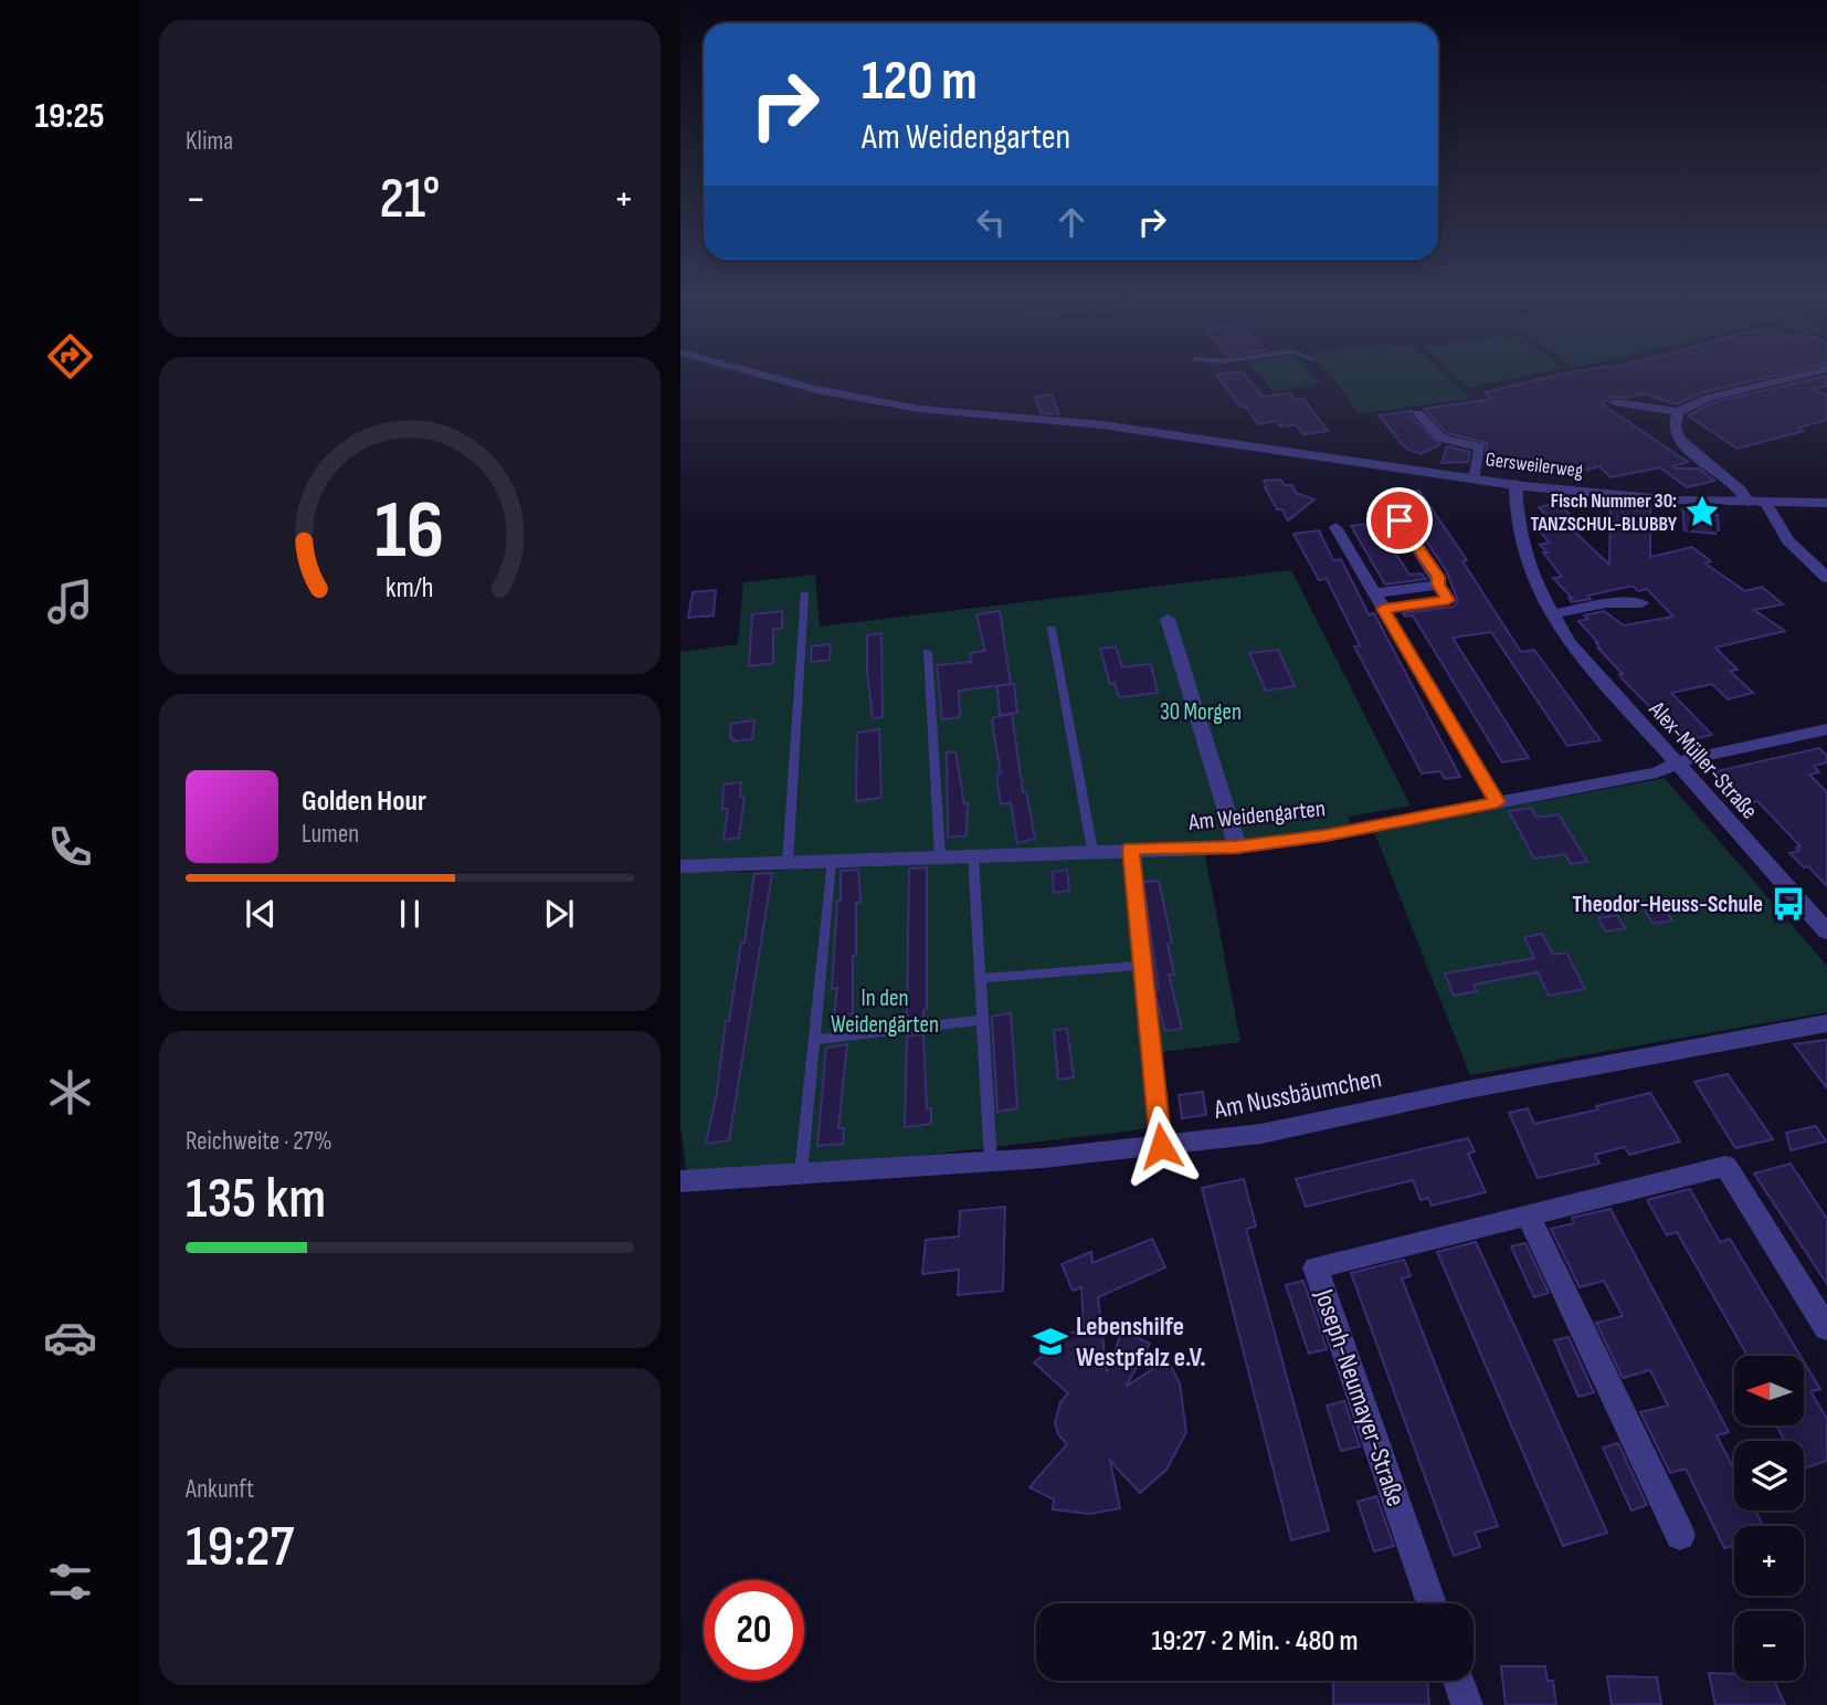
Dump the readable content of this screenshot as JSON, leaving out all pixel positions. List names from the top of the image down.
{
  "streets": {
    "street": [
      "Gersweilerweg",
      "Alex-Müller-Straße",
      "Am Weidengarten",
      "Am Nussbäumchen",
      "Joseph-Neumayer-Straße"
    ]
  },
  "crossings": [
    ["Gersweilerweg", "Alex-Müller-Straße"],
    ["Alex-Müller-Straße", "Am Weidengarten"]
  ],
  "parks": ["30 Morgen", "In den Weidengärten"],
  "places": {
    "place": ["Fisch Nummer 30: TANZSCHUL-BLUBBY"],
    "bus stop": ["Theodor-Heuss-Schule"],
    "school or university": ["Lebenshilfe Westpfalz e.V."]
  },
  "north": "left",
  "page": {
    "tabs": "19:25",
    "tile": [
      "Klima",
      ["Reichweite · 27%", "135 km"],
      ["Ankunft", "19:27"]
    ],
    "turn": ["120 m", "Am Weidengarten"],
    "heat": ["−", "21°", "+"],
    "song": ["Golden Hour", "Lumen"],
    "map_buttons": ["+", "−"],
    "limit": "20",
    "trip": "19:27 · 2 Min. · 480 m",
    "gauge": ["16", "km/h"]
  }
}
